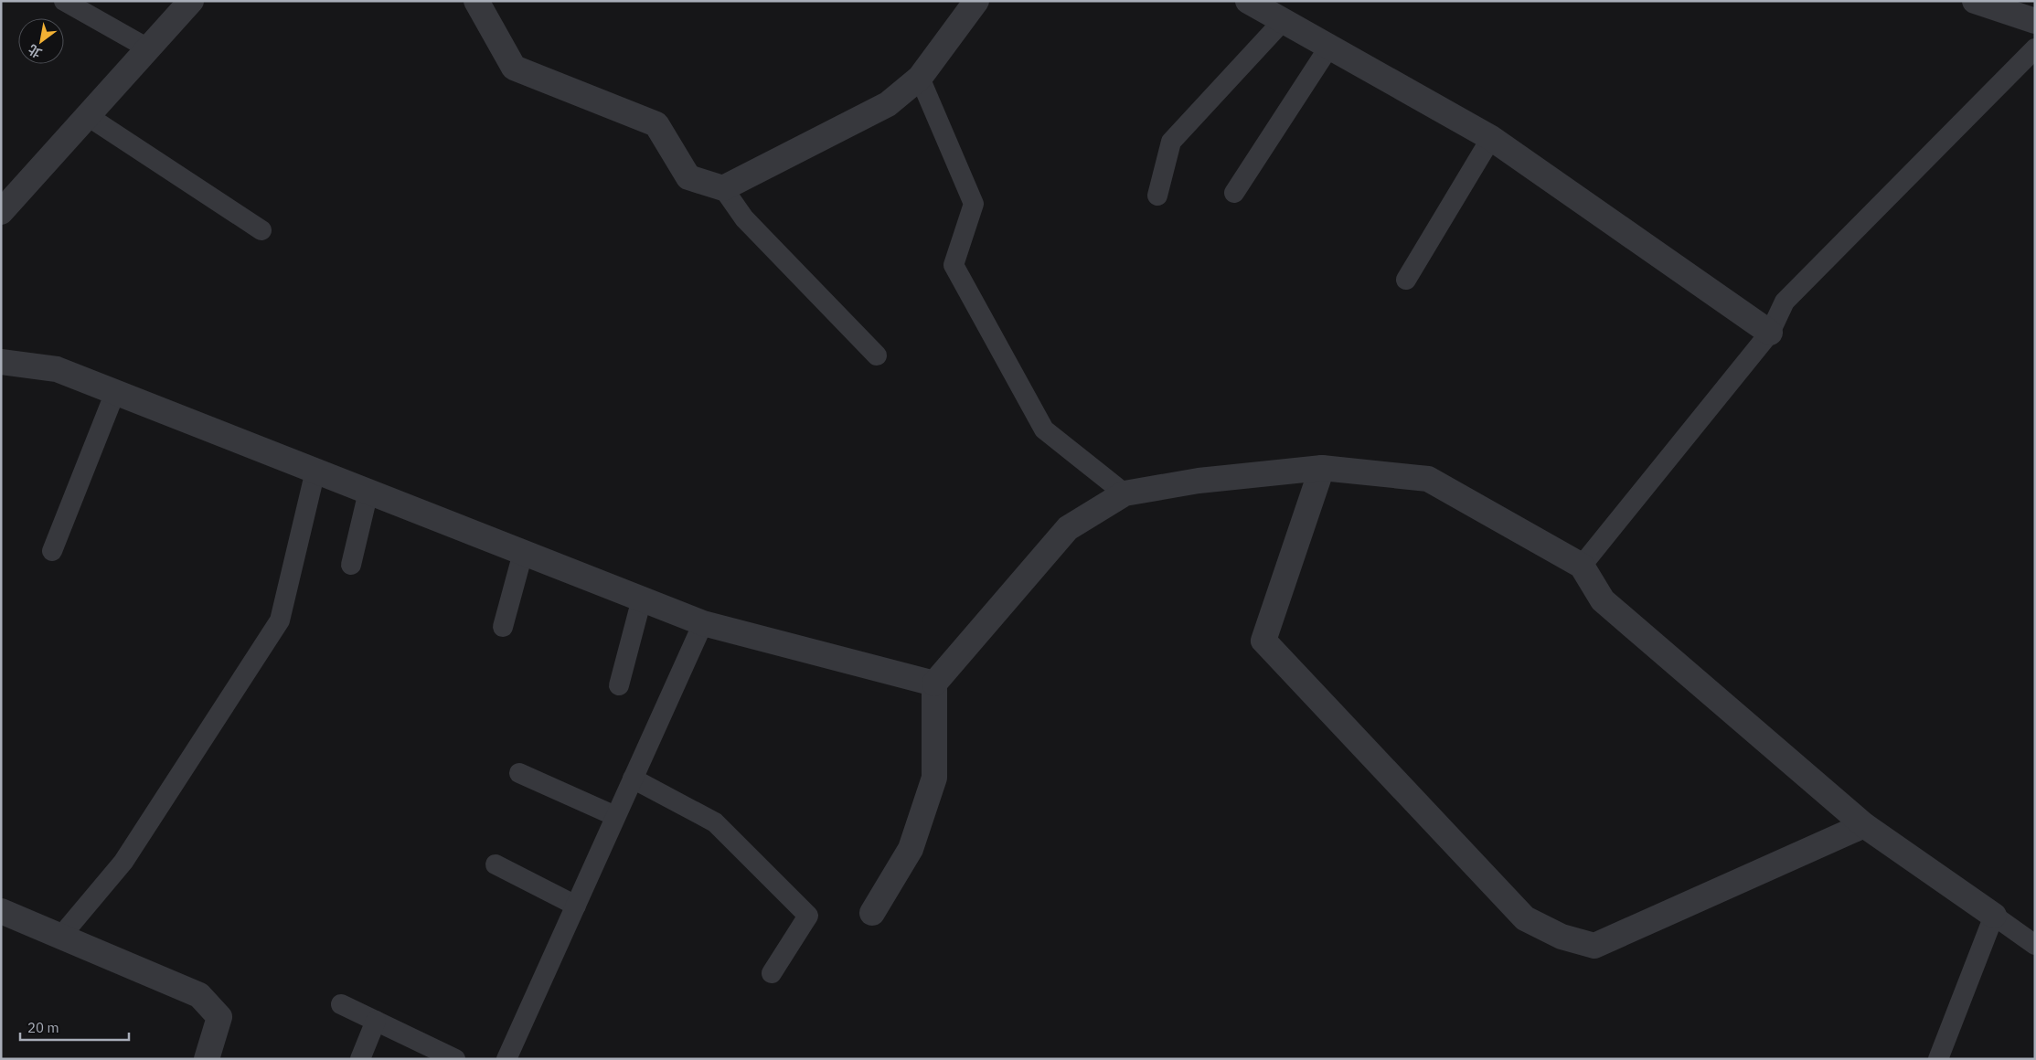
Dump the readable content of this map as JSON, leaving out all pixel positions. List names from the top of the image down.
{
  "scale_bar": "20 m",
  "north": "bottom left"
}
